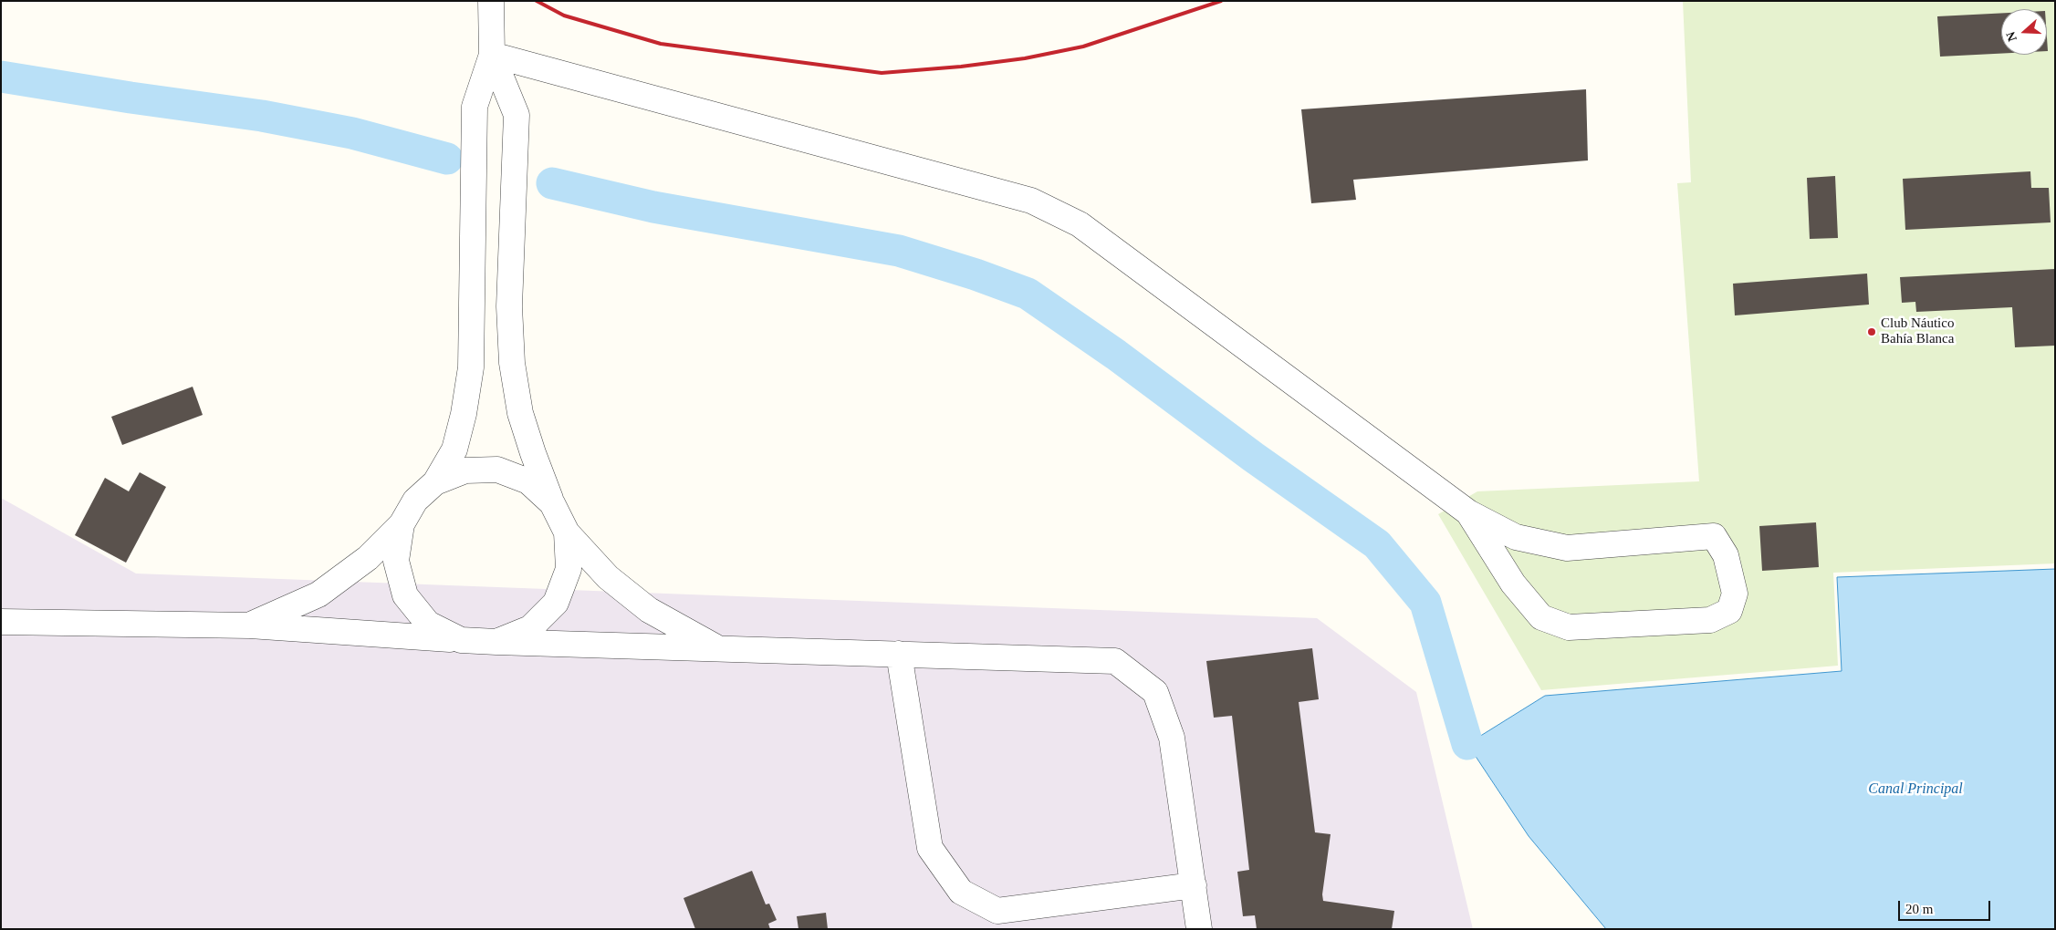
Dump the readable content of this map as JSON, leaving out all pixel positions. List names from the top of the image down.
{
  "water": ["Canal Principal"],
  "places": ["Club Náutico Bahía Blanca"],
  "scale_bar": "20 m",
  "north": "left"
}
